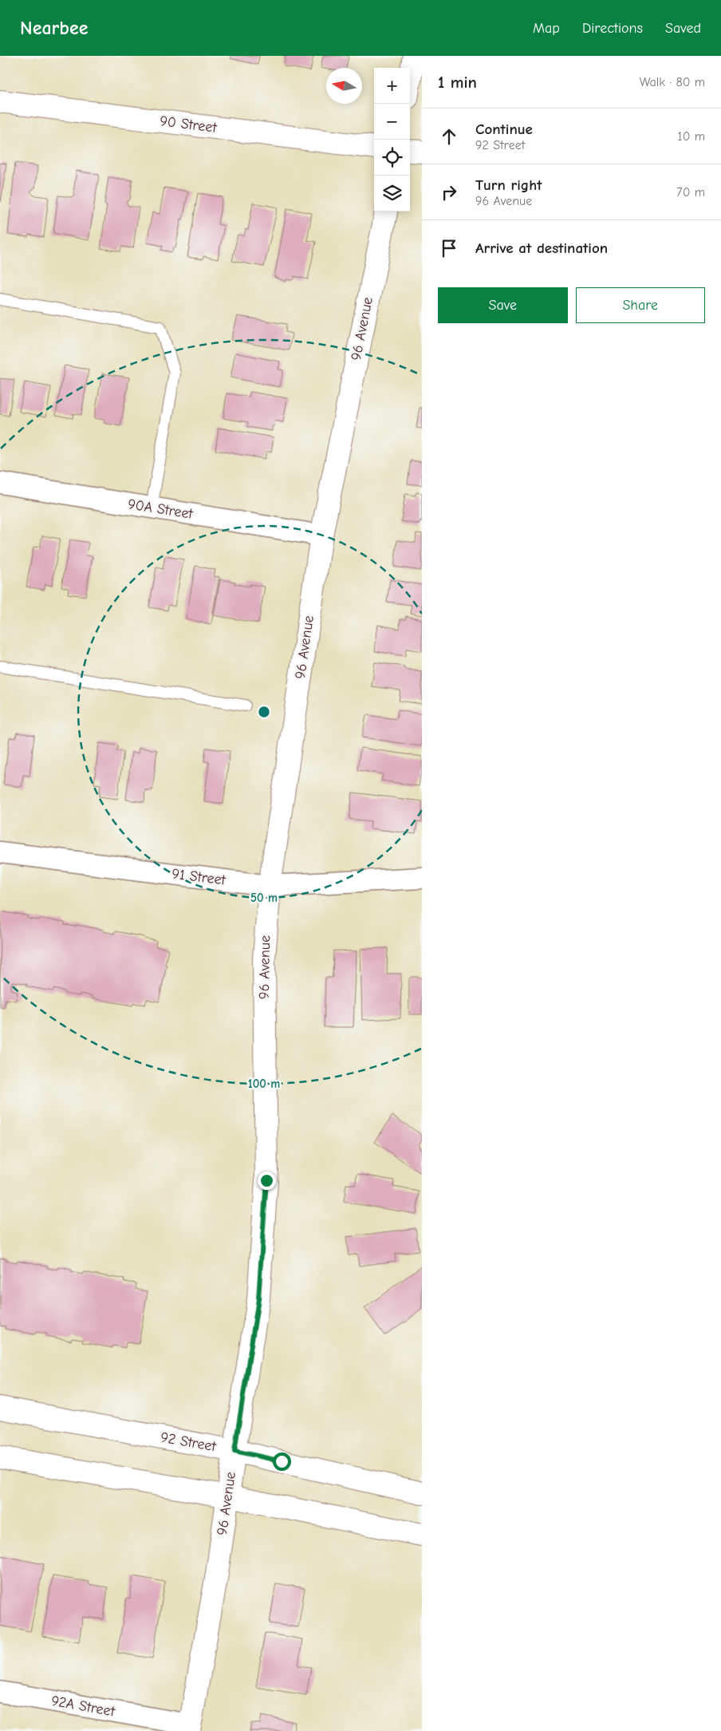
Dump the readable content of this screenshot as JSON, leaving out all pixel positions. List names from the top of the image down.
{
  "streets": {
    "street": [
      "90 Street",
      "96 Avenue",
      "90A Street",
      "91 Street",
      "92 Street",
      "92A Street"
    ]
  },
  "crossings": [
    ["96 Avenue", "90A Street"],
    ["96 Avenue", "91 Street"],
    ["96 Avenue", "92 Street"],
    ["96 Avenue", "92A Street"]
  ],
  "north": "left",
  "page": {
    "header": "Nearbee",
    "nav": ["Map", "Directions", "Saved"],
    "heading": ["1 min", "Walk · 80 m"],
    "map_buttons": ["+", "−"],
    "list": [
      ["Continue", "92 Street", "10 m"],
      ["Turn right", "96 Avenue", "70 m"],
      "Arrive at destination"
    ],
    "buttons": ["Save", "Share"]
  },
  "rings": ["50 m", "100 m"]
}
